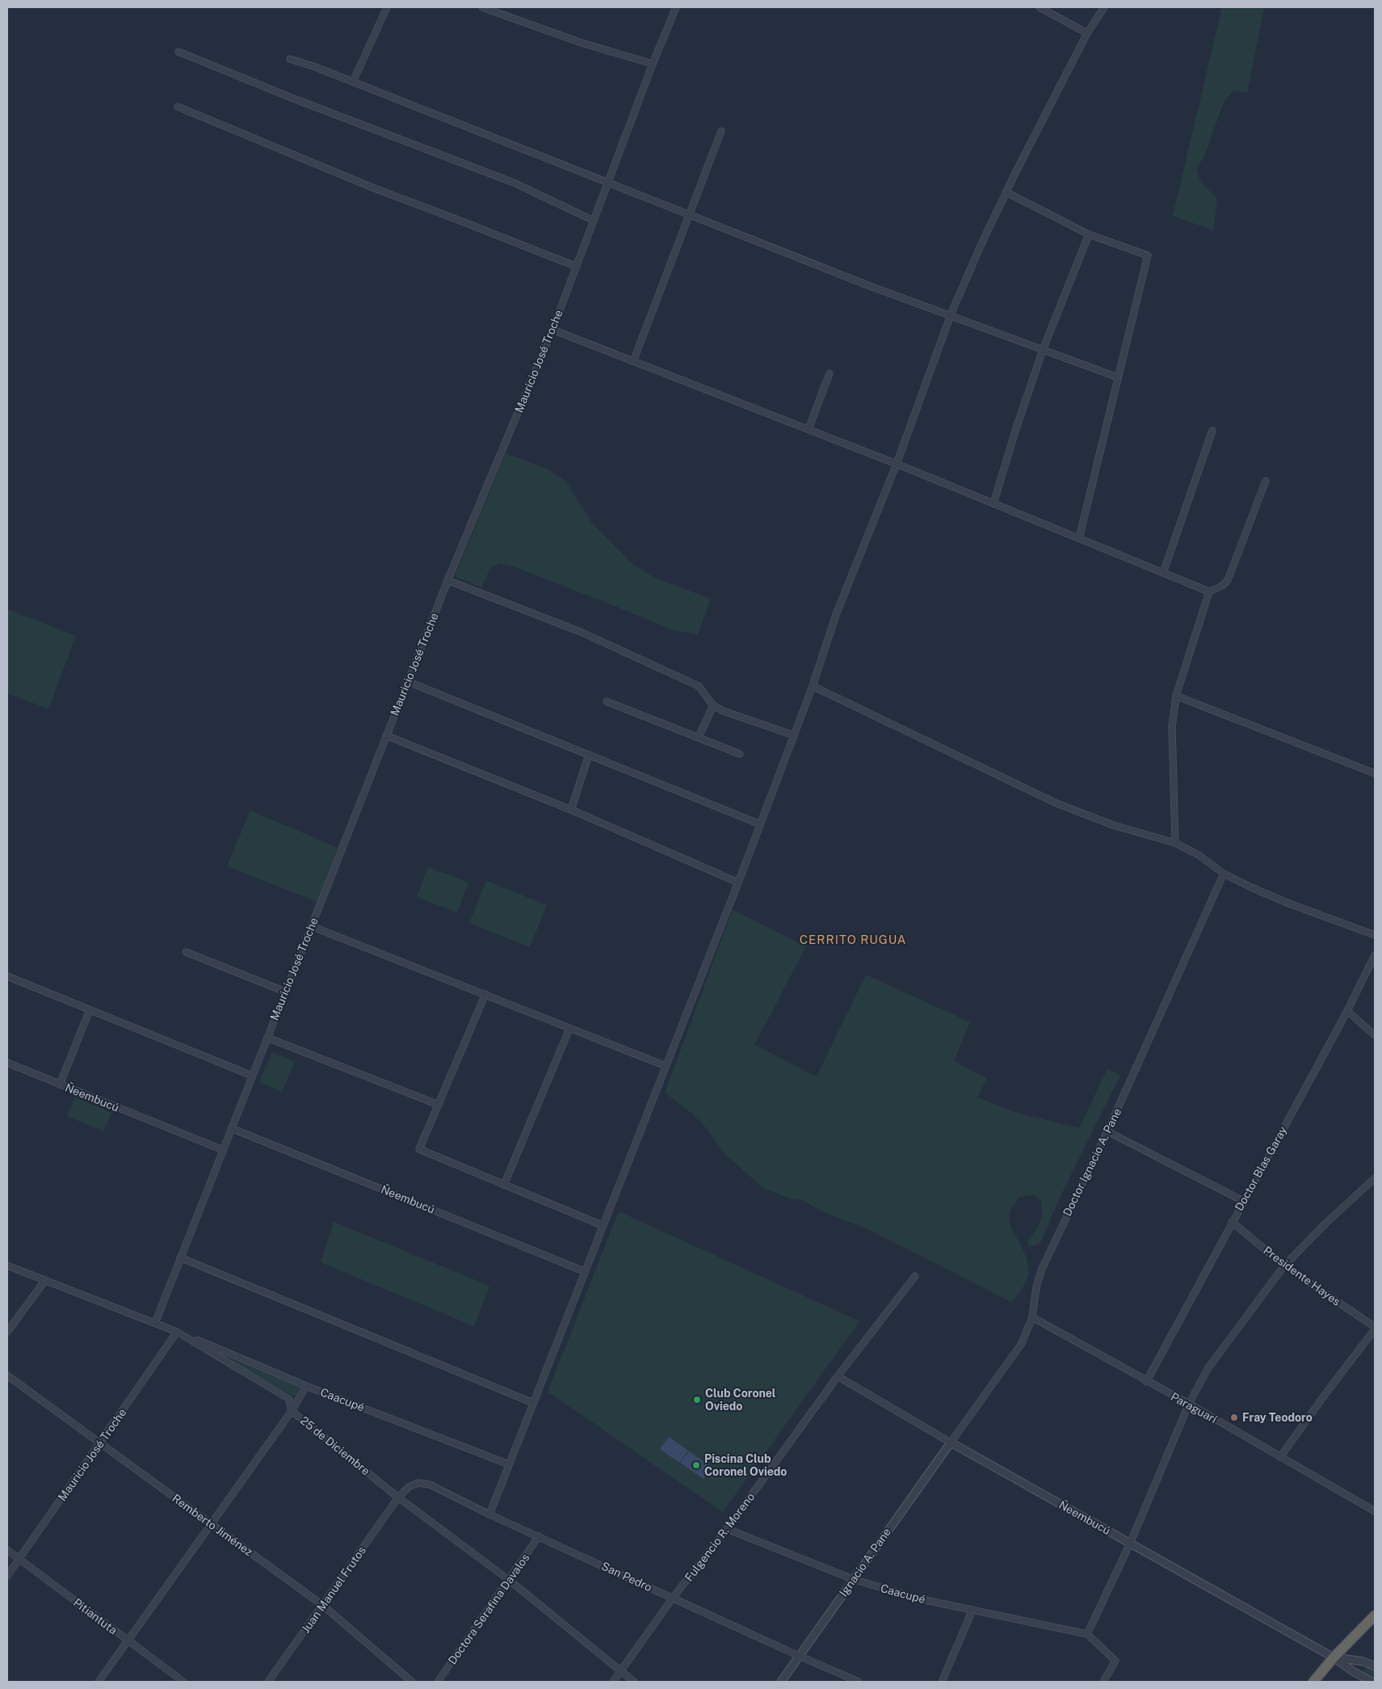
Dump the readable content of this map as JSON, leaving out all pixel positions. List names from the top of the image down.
{
  "streets": {
    "street": [
      "Mauricio José Troche",
      "Ñeembucú",
      "Doctor Ignacio A. Pane",
      "Doctor Blas Garay",
      "Presidente Hayes",
      "Caacupé",
      "Paraguarí",
      "25 de Diciembre",
      "Remberto Jiménez",
      "Fulgencio R. Moreno",
      "Ignacio A. Pane",
      "San Pedro",
      "Juan Manuel Frutos",
      "Doctora Serafina Davalos",
      "Pitiantuta"
    ]
  },
  "crossings": [
    ["Mauricio José Troche", "Ñeembucú"],
    ["Mauricio José Troche", "Caacupé"],
    ["Mauricio José Troche", "25 de Diciembre"],
    ["Mauricio José Troche", "Remberto Jiménez"],
    ["Mauricio José Troche", "Pitiantuta"],
    ["Ñeembucú", "Doctor Ignacio A. Pane"],
    ["Ñeembucú", "Fulgencio R. Moreno"],
    ["Ñeembucú", "Ignacio A. Pane"],
    ["Doctor Ignacio A. Pane", "Paraguarí"],
    ["Doctor Ignacio A. Pane", "Ignacio A. Pane"],
    ["Doctor Blas Garay", "Presidente Hayes"],
    ["Doctor Blas Garay", "Paraguarí"],
    ["Caacupé", "25 de Diciembre"],
    ["Caacupé", "Fulgencio R. Moreno"],
    ["Caacupé", "Ignacio A. Pane"],
    ["25 de Diciembre", "Fulgencio R. Moreno"],
    ["25 de Diciembre", "San Pedro"],
    ["25 de Diciembre", "Juan Manuel Frutos"],
    ["25 de Diciembre", "Doctora Serafina Davalos"],
    ["Remberto Jiménez", "Juan Manuel Frutos"],
    ["Fulgencio R. Moreno", "San Pedro"],
    ["Ignacio A. Pane", "San Pedro"],
    ["San Pedro", "Juan Manuel Frutos"],
    ["San Pedro", "Doctora Serafina Davalos"]
  ],
  "districts": ["CERRITO RUGUA"],
  "places": ["Club Coronel Oviedo", "Fray Teodoro", "Piscina Club Coronel Oviedo"]
}
